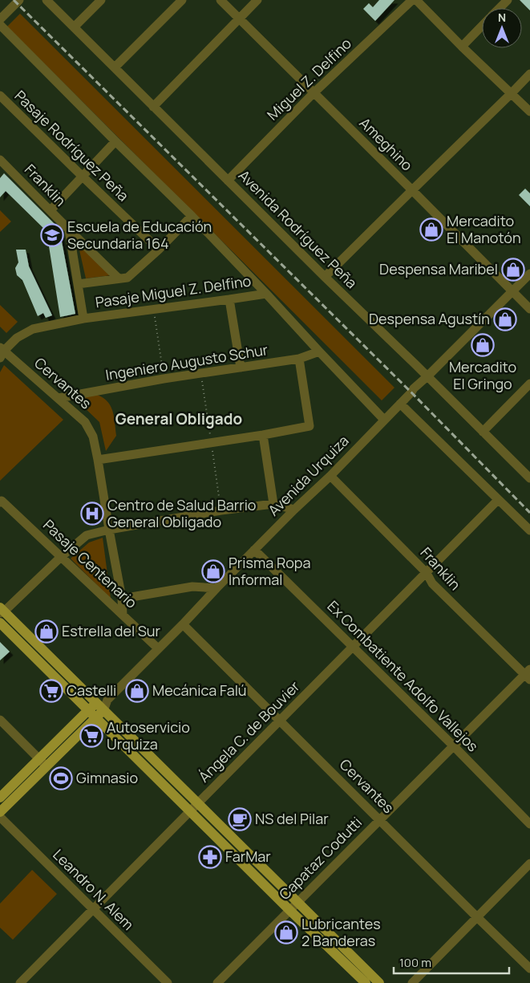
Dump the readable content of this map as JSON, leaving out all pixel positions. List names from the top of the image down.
{
  "streets": {
    "main road": ["Avenida Urquiza"],
    "street": [
      "Miguel Z. Delfino",
      "Ameghino",
      "Pasaje Rodríguez Peña",
      "Franklin",
      "Avenida Rodríguez Peña",
      "Pasaje Miguel Z. Delfino",
      "Ingeniero Augusto Schur",
      "Cervantes",
      "Pasaje Centenario",
      "Ex Combatiente Adolfo Vallejos",
      "Ángela C. de Bouvier",
      "Capataz Codutti",
      "Leandro N. Alem"
    ]
  },
  "crossings": [
    ["Miguel Z. Delfino", "Ameghino"],
    ["Miguel Z. Delfino", "Avenida Rodríguez Peña"],
    ["Ameghino", "Avenida Urquiza"],
    ["Franklin", "Avenida Urquiza"],
    ["Franklin", "Ángela C. de Bouvier"],
    ["Franklin", "Capataz Codutti"],
    ["Avenida Rodríguez Peña", "Avenida Urquiza"],
    ["Ingeniero Augusto Schur", "Cervantes"],
    ["Cervantes", "Avenida Urquiza"],
    ["Cervantes", "Pasaje Centenario"],
    ["Cervantes", "Ángela C. de Bouvier"],
    ["Cervantes", "Capataz Codutti"],
    ["Avenida Urquiza", "Pasaje Centenario"],
    ["Avenida Urquiza", "Ex Combatiente Adolfo Vallejos"],
    ["Ex Combatiente Adolfo Vallejos", "Ángela C. de Bouvier"],
    ["Ex Combatiente Adolfo Vallejos", "Capataz Codutti"],
    ["Ángela C. de Bouvier", "Leandro N. Alem"]
  ],
  "districts": ["General Obligado"],
  "places": {
    "shop": [
      "Mercadito El Manotón",
      "Despensa Maribel",
      "Despensa Agustín",
      "Mercadito El Gringo",
      "Prisma Ropa Informal",
      "Estrella del Sur",
      "Mecánica Falú",
      "Lubricantes 2 Banderas"
    ],
    "school or university": ["Escuela de Educación Secundaria 164"],
    "hospital": ["Centro de Salud Barrio General Obligado"],
    "supermarket": ["Castelli", "Autoservicio Urquiza"],
    "sports": ["Gimnasio"],
    "cafe": ["NS del Pilar"],
    "pharmacy": ["FarMar"]
  },
  "scale_bar": "100 m",
  "north": "top"
}
